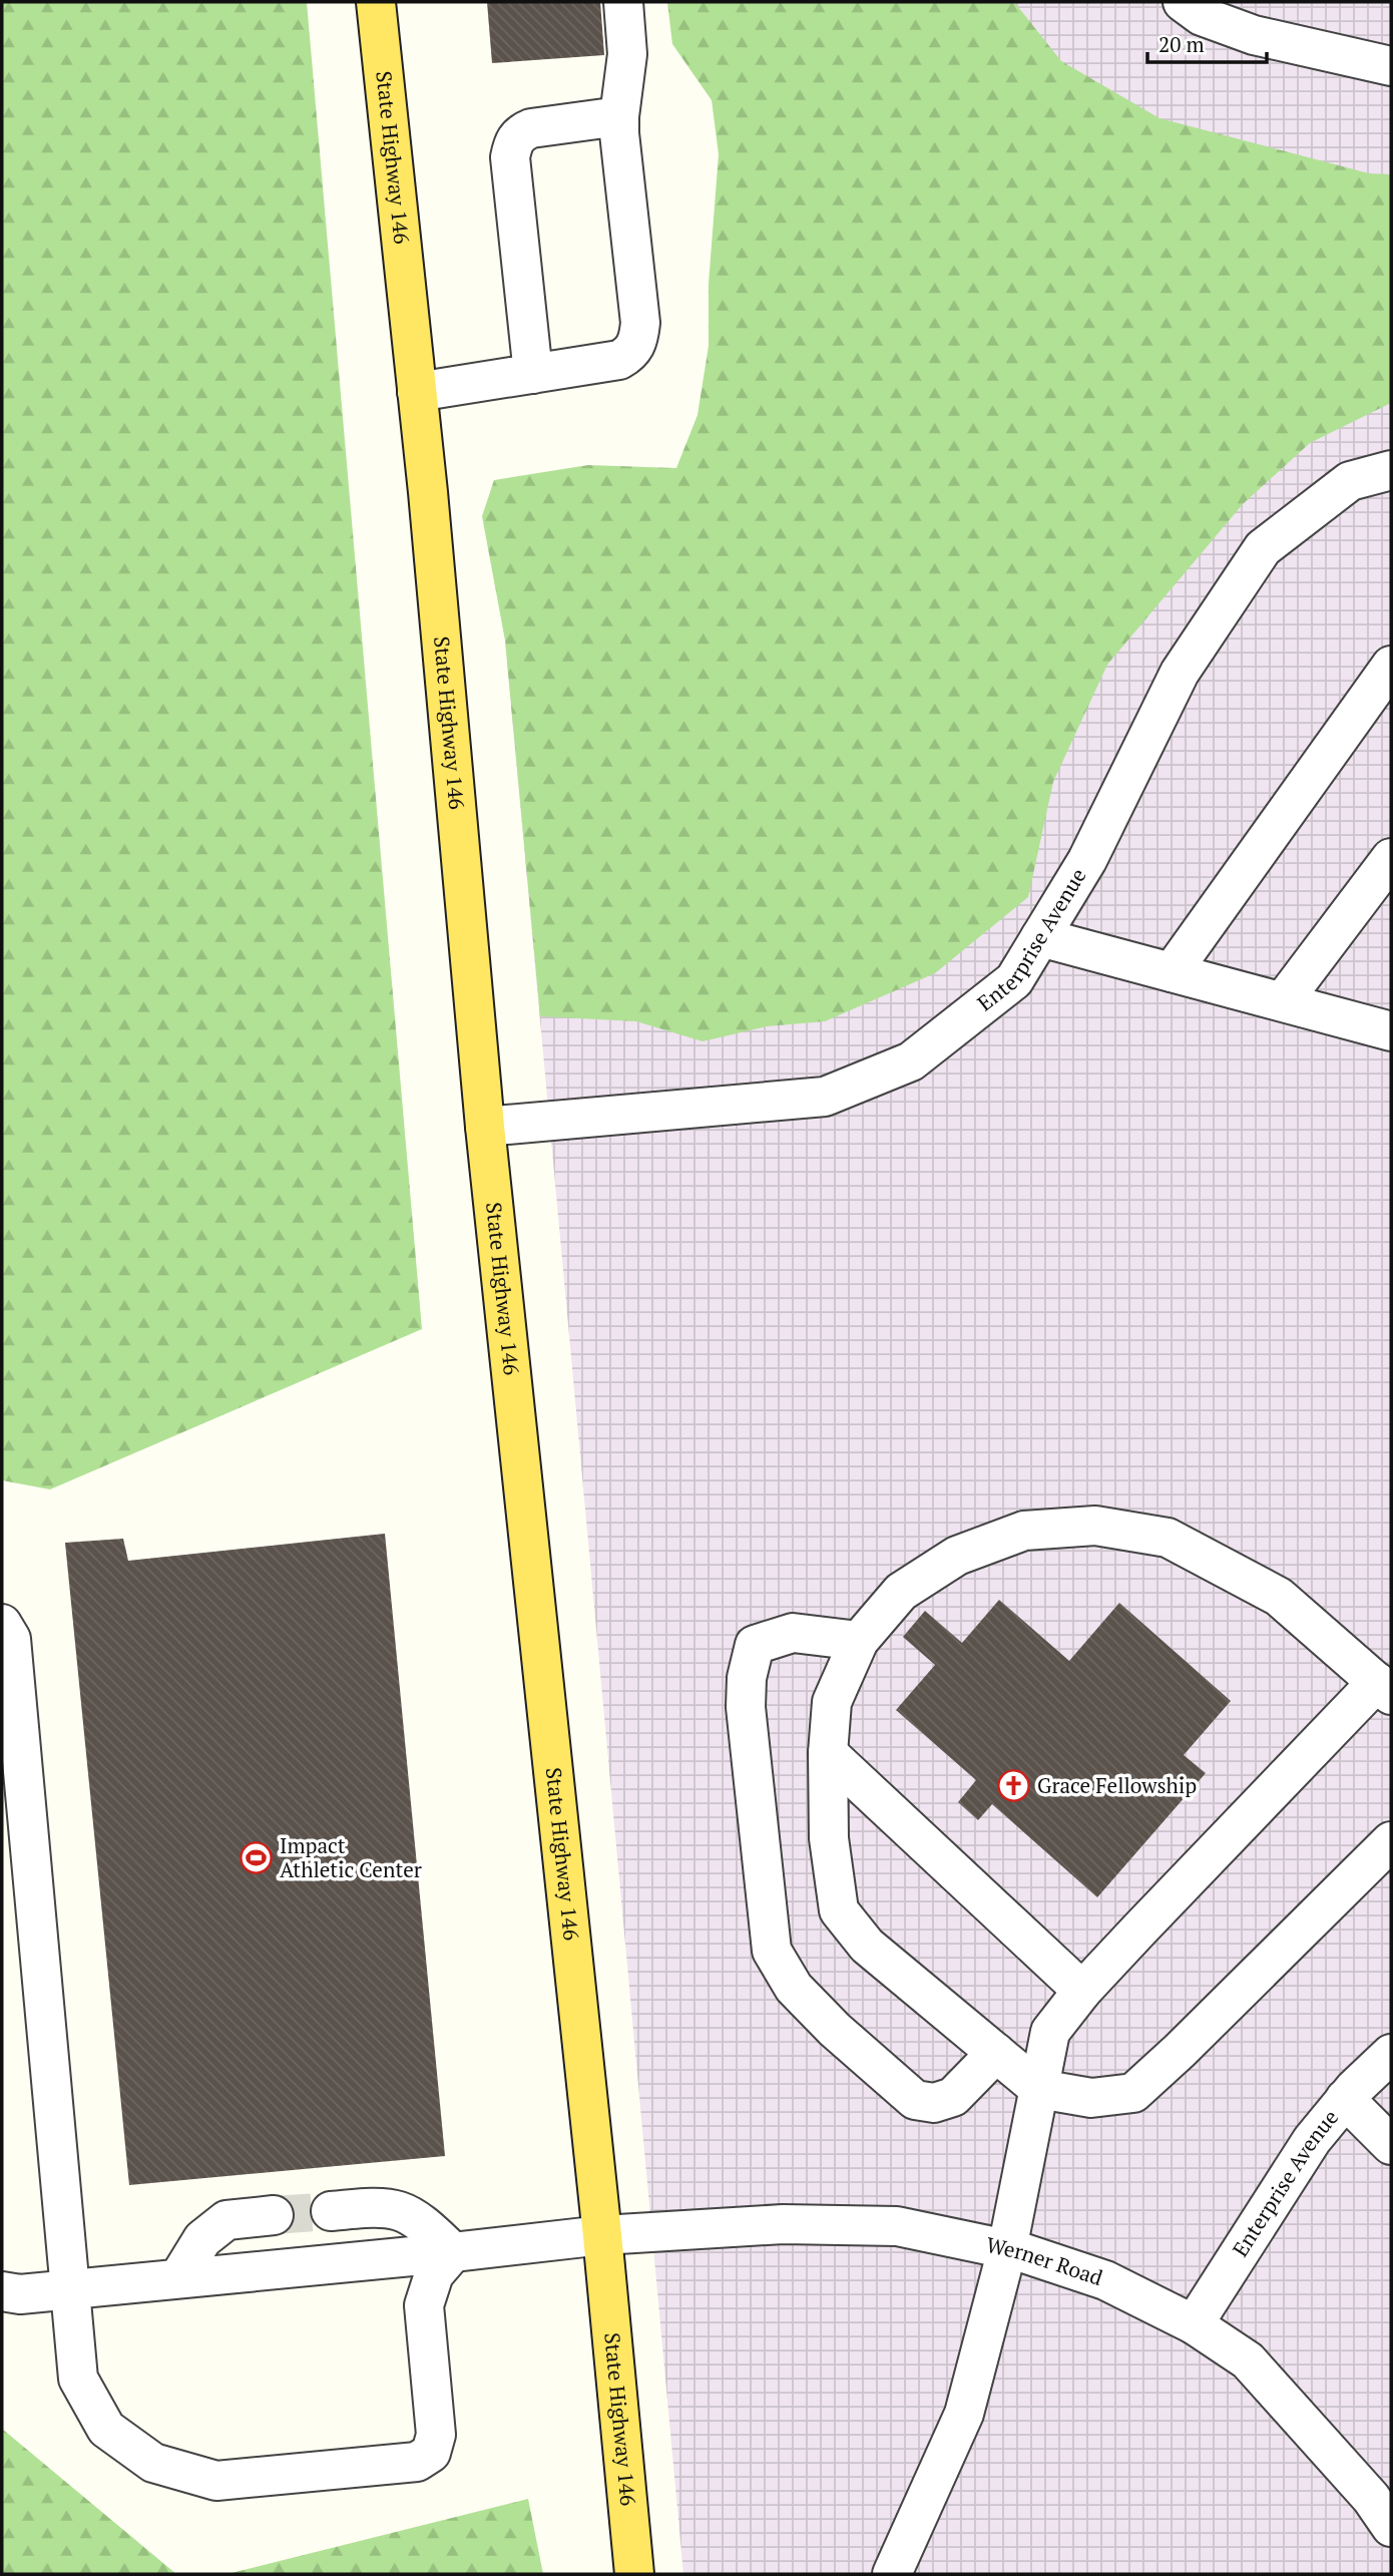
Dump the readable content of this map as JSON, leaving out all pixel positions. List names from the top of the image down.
{
  "streets": {
    "main road": ["State Highway 146"],
    "street": ["Enterprise Avenue", "Werner Road"]
  },
  "crossings": [
    ["State Highway 146", "Enterprise Avenue"],
    ["State Highway 146", "Werner Road"],
    ["Enterprise Avenue", "Werner Road"]
  ],
  "places": {
    "church": ["Grace Fellowship"],
    "sports": ["Impact Athletic Center"]
  },
  "scale_bar": "20 m"
}
